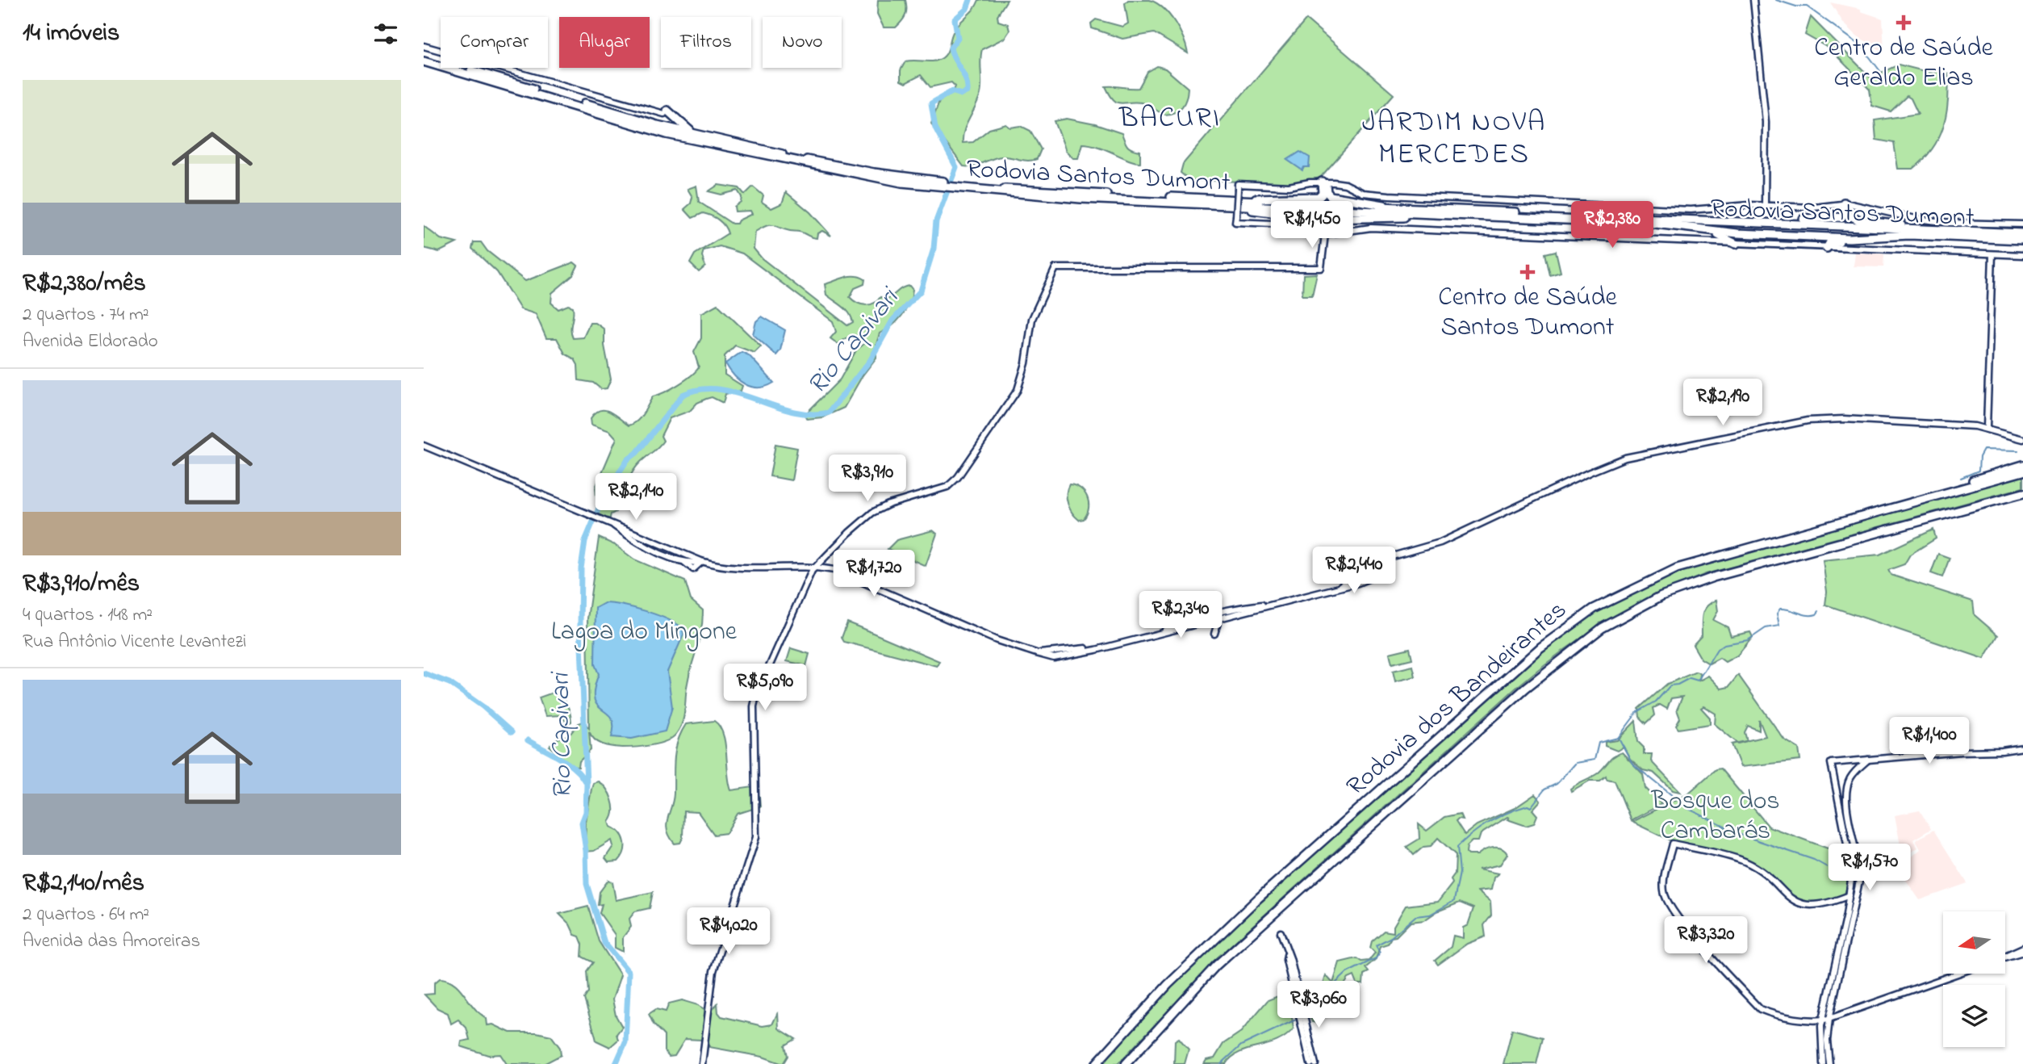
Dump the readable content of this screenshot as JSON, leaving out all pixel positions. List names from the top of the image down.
{
  "streets": {
    "highway": ["Rodovia Santos Dumont", "Rodovia dos Bandeirantes"]
  },
  "districts": ["BACURI", "JARDIM NOVA MERCEDES"],
  "water": ["Rio Capivari"],
  "parks": ["Lagoa do Mingone", "Bosque dos Cambarás"],
  "places": {
    "health": ["Centro de Saúde Geraldo Elias", "Centro de Saúde Santos Dumont"]
  },
  "north": "left",
  "page": {
    "heading": "14 imóveis",
    "chip": [
      "Comprar",
      "Alugar",
      "Filtros",
      "Novo"
    ],
    "list": [
      {
        "name": "R$2,380/mês",
        "note": "2 quartos · 74 m² · Avenida Eldorado"
      },
      {
        "name": "R$3,910/mês",
        "note": "4 quartos · 148 m² · Rua Antônio Vicente Levantezi"
      },
      {
        "name": "R$2,140/mês",
        "note": "2 quartos · 64 m² · Avenida das Amoreiras"
      }
    ],
    "price": [
      "R$1,450",
      "R$2,380",
      "R$2,190",
      "R$3,910",
      "R$2,140",
      "R$2,440",
      "R$1,720",
      "R$2,340",
      "R$5,090",
      "R$1,400",
      "R$1,570",
      "R$4,020",
      "R$3,320",
      "R$3,060"
    ]
  }
}
